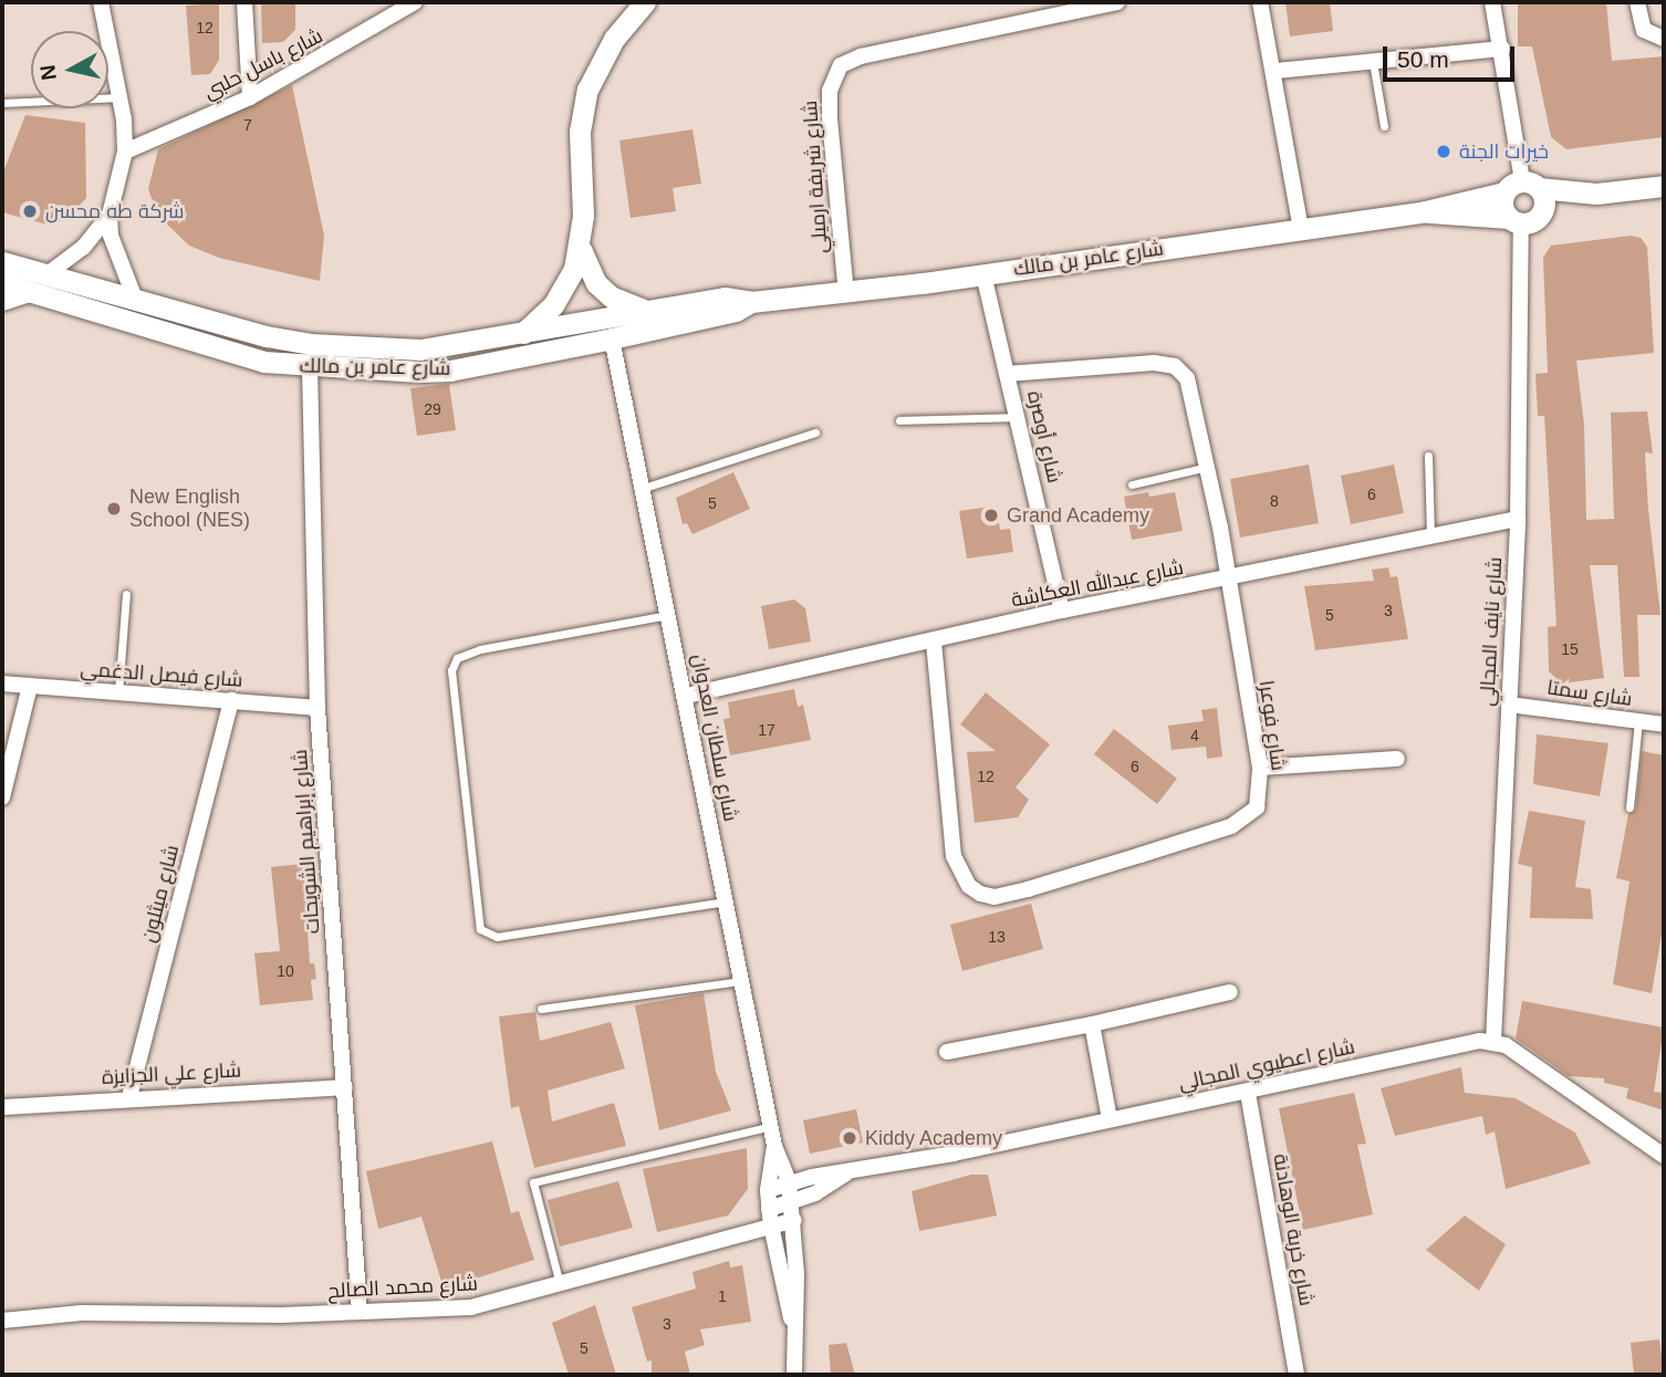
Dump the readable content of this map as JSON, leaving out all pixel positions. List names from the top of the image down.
{
  "streets": {
    "street": [
      "شارع باسل حلبي",
      "شارع شريفة ارميلي",
      "شارع عامر بن مالك",
      "شارع أوصرة",
      "شارع عبدالله العكاشة",
      "شارع نايف المجالي",
      "شارع فيصل الدغمي",
      "شارع سمتا",
      "شارع فوعرا",
      "شارع سلطان العدوان",
      "شارع إبراهيم الشويحات",
      "شارع ميثلون",
      "شارع اعطيوي المجالي",
      "شارع علي الجزايزة",
      "شارع خربة الوهادنة",
      "شارع محمد الصالح"
    ]
  },
  "crossings": [
    ["شارع شريفة ارميلي", "شارع عامر بن مالك"],
    ["شارع عامر بن مالك", "شارع أوصرة"],
    ["شارع عامر بن مالك", "شارع نايف المجالي"],
    ["شارع عامر بن مالك", "شارع سلطان العدوان"],
    ["شارع عامر بن مالك", "شارع إبراهيم الشويحات"],
    ["شارع أوصرة", "شارع عبدالله العكاشة"],
    ["شارع أوصرة", "شارع فوعرا"],
    ["شارع عبدالله العكاشة", "شارع نايف المجالي"],
    ["شارع عبدالله العكاشة", "شارع فوعرا"],
    ["شارع عبدالله العكاشة", "شارع سلطان العدوان"],
    ["شارع نايف المجالي", "شارع سمتا"],
    ["شارع نايف المجالي", "شارع اعطيوي المجالي"],
    ["شارع فيصل الدغمي", "شارع إبراهيم الشويحات"],
    ["شارع فيصل الدغمي", "شارع ميثلون"],
    ["شارع سلطان العدوان", "شارع اعطيوي المجالي"],
    ["شارع سلطان العدوان", "شارع محمد الصالح"],
    ["شارع إبراهيم الشويحات", "شارع علي الجزايزة"],
    ["شارع إبراهيم الشويحات", "شارع محمد الصالح"],
    ["شارع ميثلون", "شارع علي الجزايزة"],
    ["شارع اعطيوي المجالي", "شارع خربة الوهادنة"]
  ],
  "places": [
    "خيرات الجنة",
    "شركة طه محسن",
    "New English School (NES)",
    "Grand Academy",
    "Kiddy Academy"
  ],
  "house_numbers": [
    "12",
    "7",
    "29",
    "6",
    "8",
    "5",
    "3",
    "5",
    "15",
    "17",
    "4",
    "6",
    "12",
    "13",
    "10",
    "1",
    "3",
    "5"
  ],
  "scale_bar": "50 m",
  "north": "left"
}
